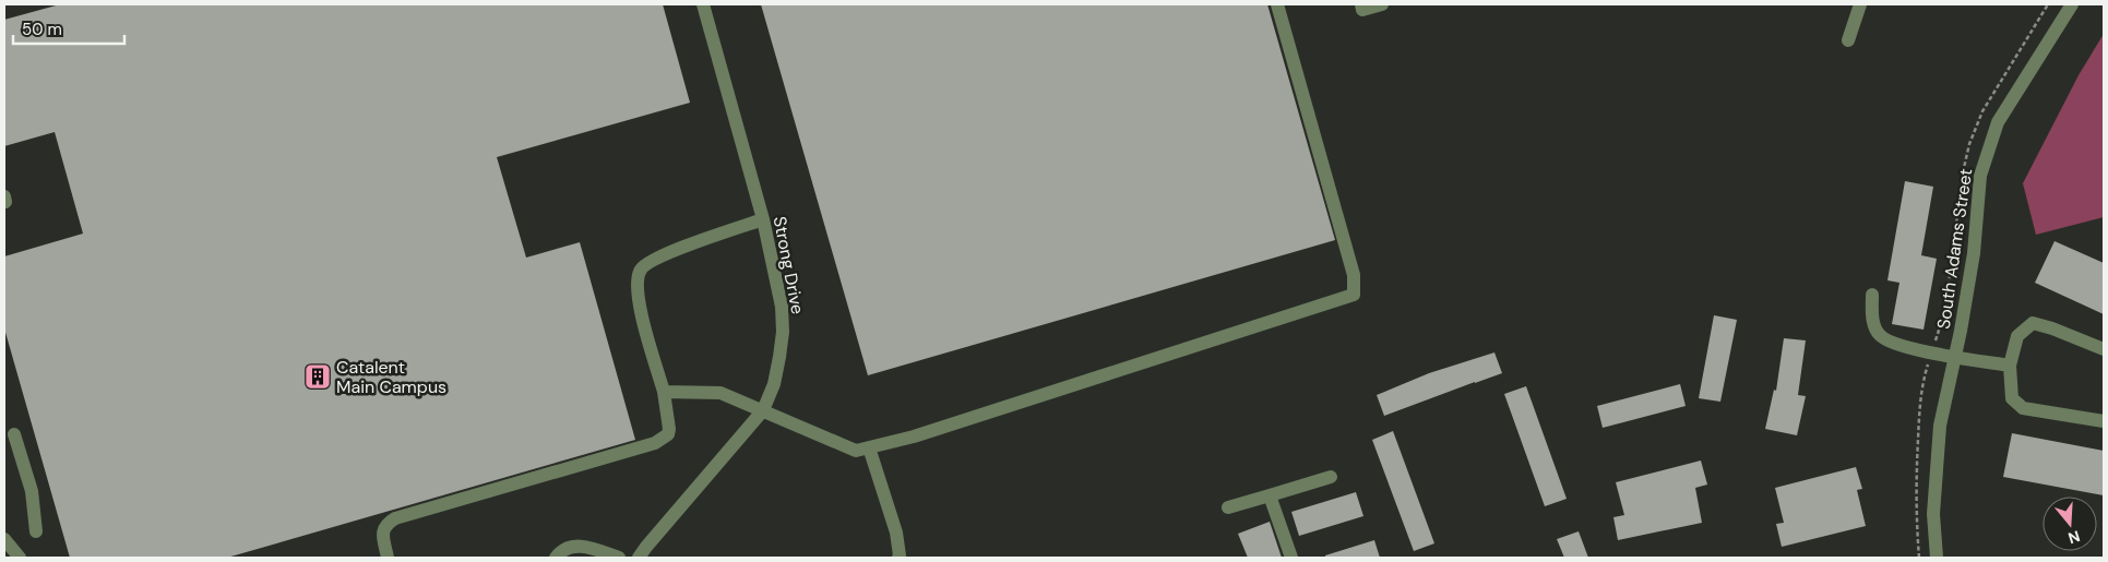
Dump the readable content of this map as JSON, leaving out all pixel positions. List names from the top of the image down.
{
  "streets": {
    "street": ["South Adams Street", "Strong Drive"]
  },
  "places": {
    "building": ["Catalent Main Campus"]
  },
  "scale_bar": "50 m",
  "north": "bottom"
}
